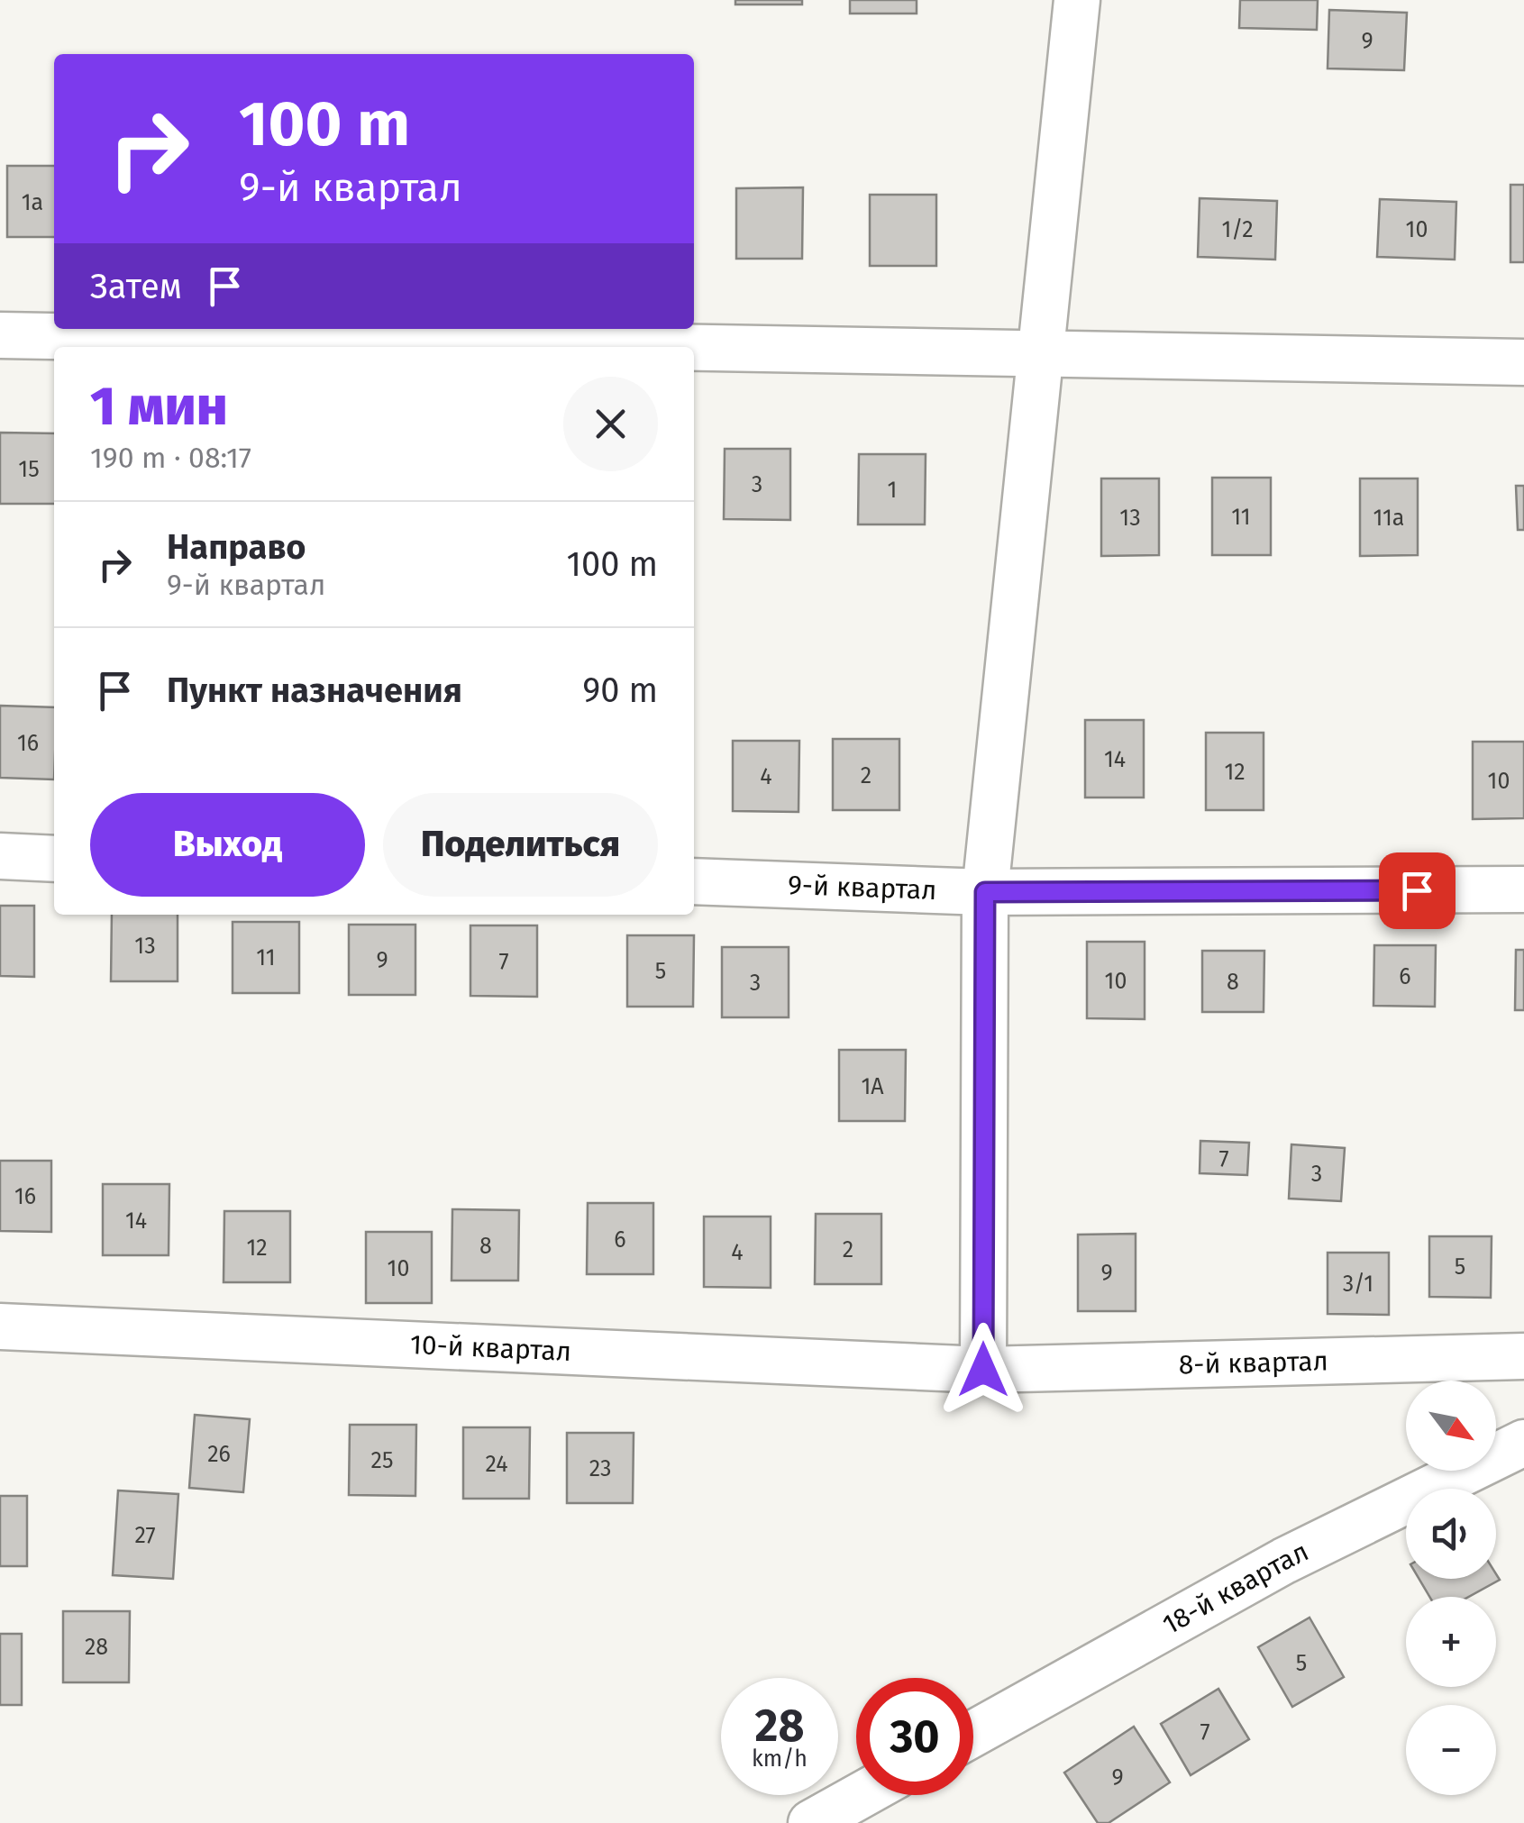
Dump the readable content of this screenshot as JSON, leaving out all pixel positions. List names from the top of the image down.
{
  "streets": {
    "street": [
      "9-й квартал",
      "10-й квартал",
      "8-й квартал",
      "18-й квартал"
    ]
  },
  "crossings": [
    ["10-й квартал", "8-й квартал"]
  ],
  "house_numbers": [
    "9",
    "1а",
    "1/2",
    "10",
    "15",
    "3",
    "1",
    "11",
    "13",
    "11а",
    "16",
    "14",
    "12",
    "2",
    "4",
    "10",
    "13",
    "11",
    "9",
    "7",
    "5",
    "6",
    "10",
    "8",
    "3",
    "1А",
    "7",
    "3",
    "16",
    "14",
    "6",
    "8",
    "12",
    "2",
    "4",
    "5",
    "10",
    "9",
    "3/1",
    "26",
    "25",
    "24",
    "23",
    "27",
    "28",
    "5",
    "7",
    "9"
  ],
  "north": "bottom right",
  "page": {
    "turn": ["100 m", "9-й квартал"],
    "then": "Затем",
    "heading": ["1 мин", "190 m · 08:17"],
    "list": [
      {
        "name": "Направо",
        "note": "9-й квартал",
        "value": "100 m"
      },
      {
        "name": "Пункт назначения",
        "value": "90 m"
      }
    ],
    "buttons": ["Выход", "Поделиться"],
    "map_buttons": ["+", "−"],
    "speed": "28 km/h",
    "limit": "30"
  }
}
